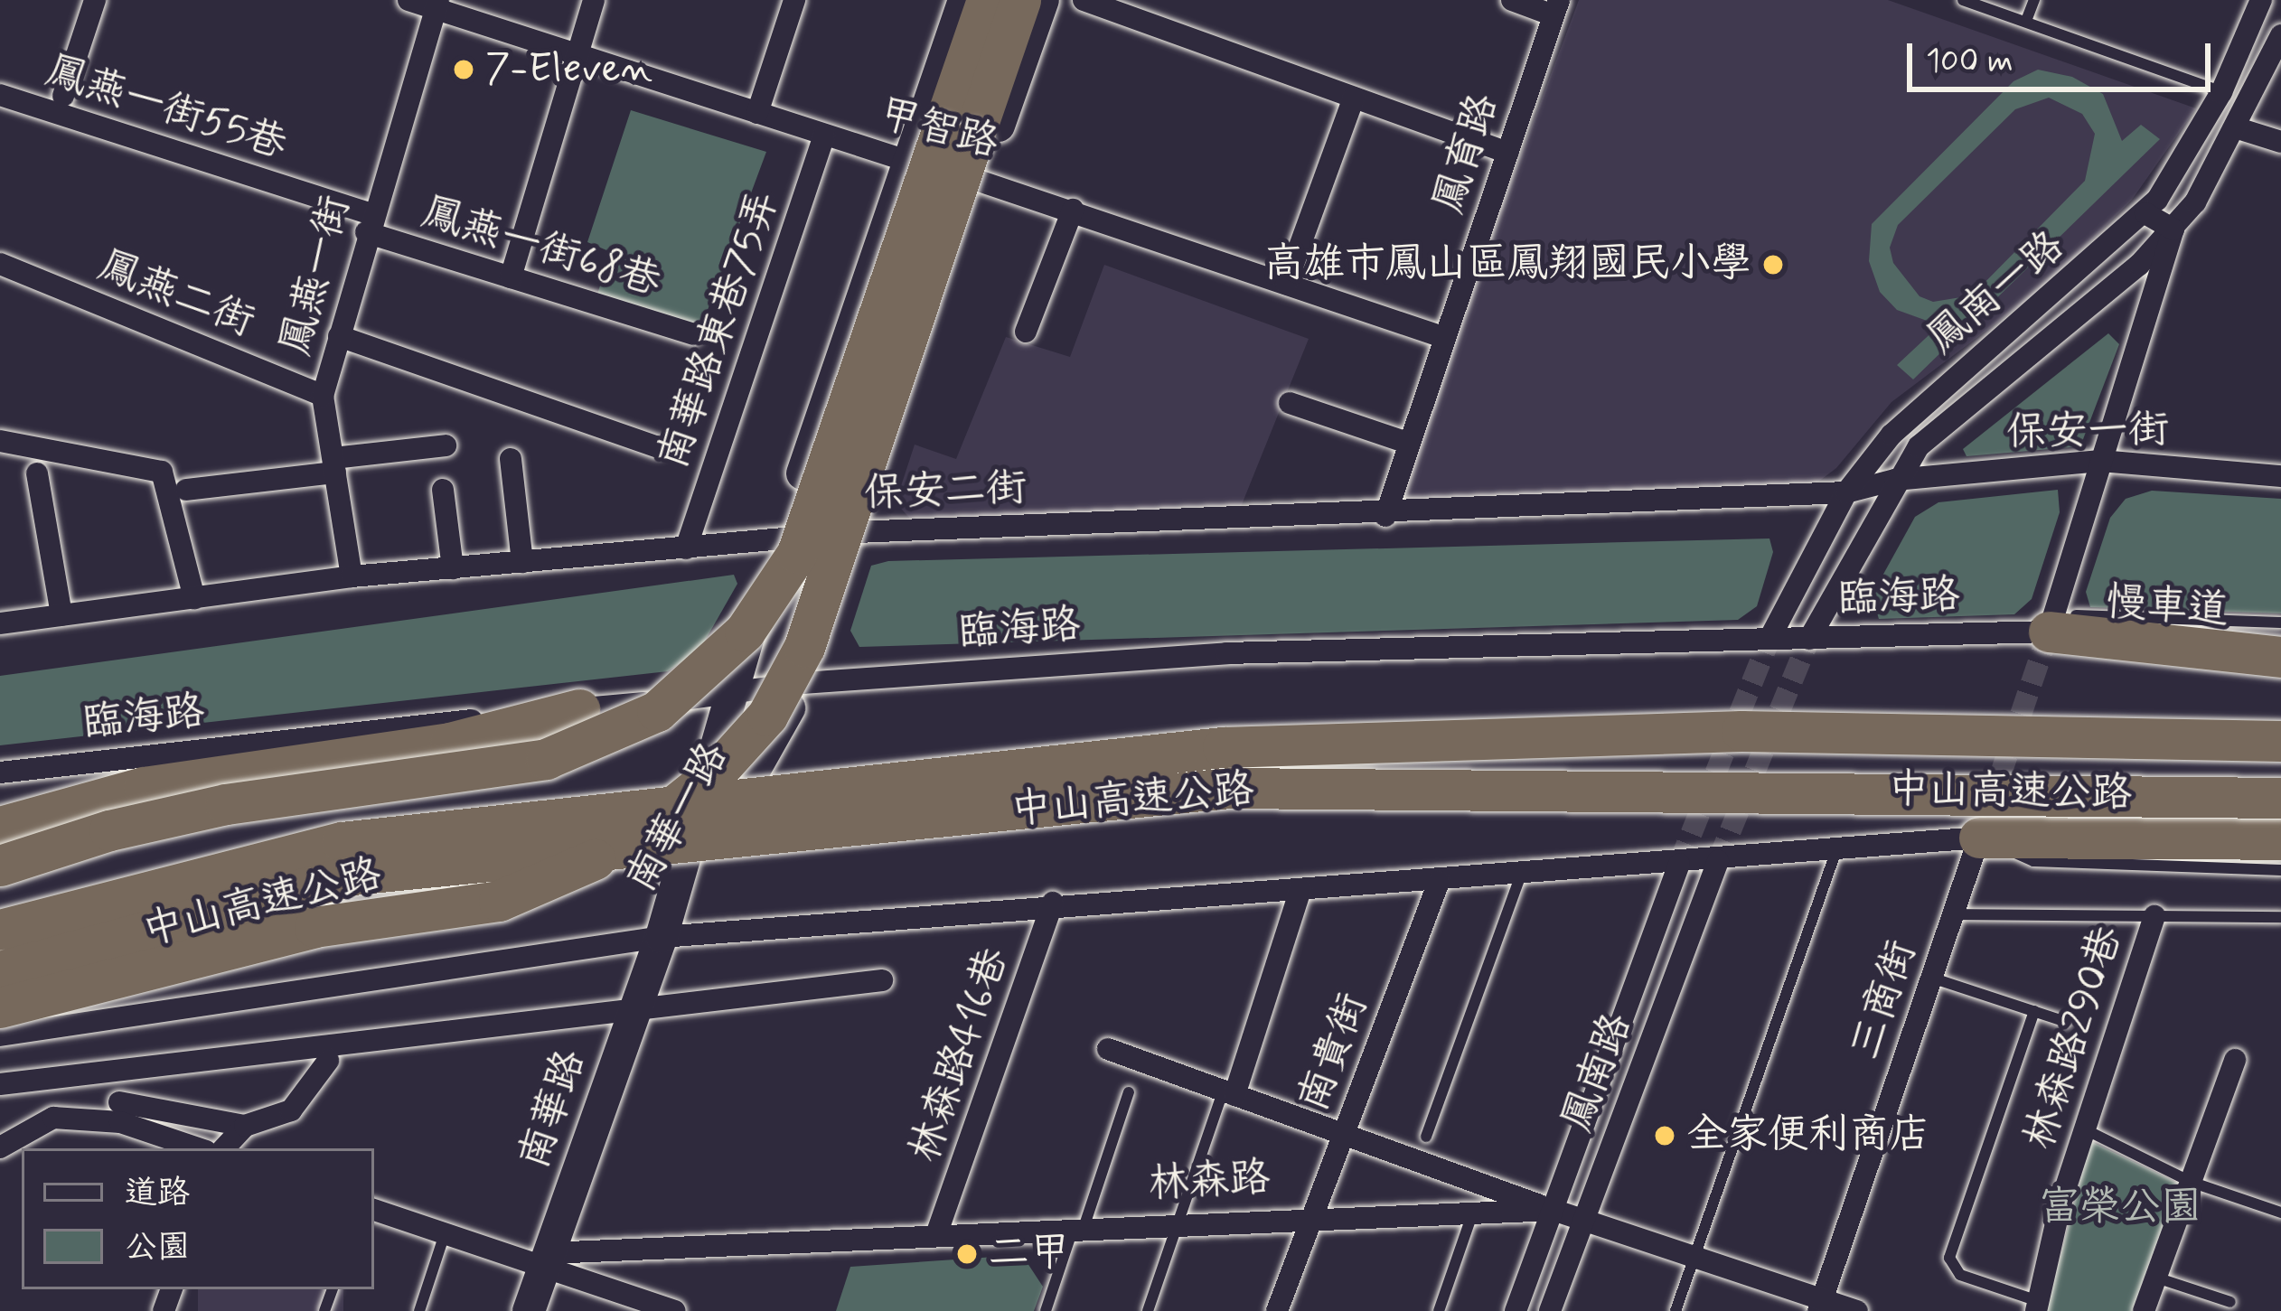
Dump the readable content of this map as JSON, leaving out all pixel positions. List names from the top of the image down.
{
  "streets": {
    "highway": ["中山高速公路"],
    "main road": ["南華一路", "南華路"],
    "street": [
      "鳳燕一街55巷",
      "甲智路",
      "鳳育路",
      "鳳燕一街68巷",
      "鳳燕一街",
      "鳳南一路",
      "鳳燕二街",
      "南華路東巷75弄",
      "保安一街",
      "保安二街",
      "臨海路",
      "三商街",
      "林森路290巷",
      "南貴街",
      "林森路416巷",
      "鳳南路",
      "林森路"
    ],
    "lane": ["慢車道"]
  },
  "crossings": [
    ["鳳燕一街55巷", "鳳燕一街68巷"],
    ["鳳燕一街55巷", "鳳燕一街"],
    ["甲智路", "鳳育路"],
    ["甲智路", "鳳燕一街"],
    ["甲智路", "南華路東巷75弄"],
    ["甲智路", "南華一路"],
    ["鳳育路", "保安二街"],
    ["鳳燕一街68巷", "鳳燕一街"],
    ["鳳燕一街", "鳳燕二街"],
    ["鳳燕一街", "保安二街"],
    ["鳳南一路", "保安一街"],
    ["鳳南一路", "保安二街"],
    ["鳳南一路", "臨海路"],
    ["南華路東巷75弄", "保安二街"],
    ["保安一街", "保安二街"],
    ["保安二街", "南華一路"],
    ["臨海路", "慢車道"],
    ["臨海路", "南華一路"],
    ["南華一路", "南華路"],
    ["三商街", "林森路"],
    ["南貴街", "林森路"],
    ["林森路416巷", "林森路"],
    ["鳳南路", "林森路"],
    ["南華路", "林森路"]
  ],
  "parks": ["富榮公園"],
  "places": [
    "7-Eleven",
    "高雄市鳳山區鳳翔國民小學",
    "全家便利商店",
    "二甲"
  ],
  "legend": ["道路", "公園"],
  "scale_bar": "100 m"
}
